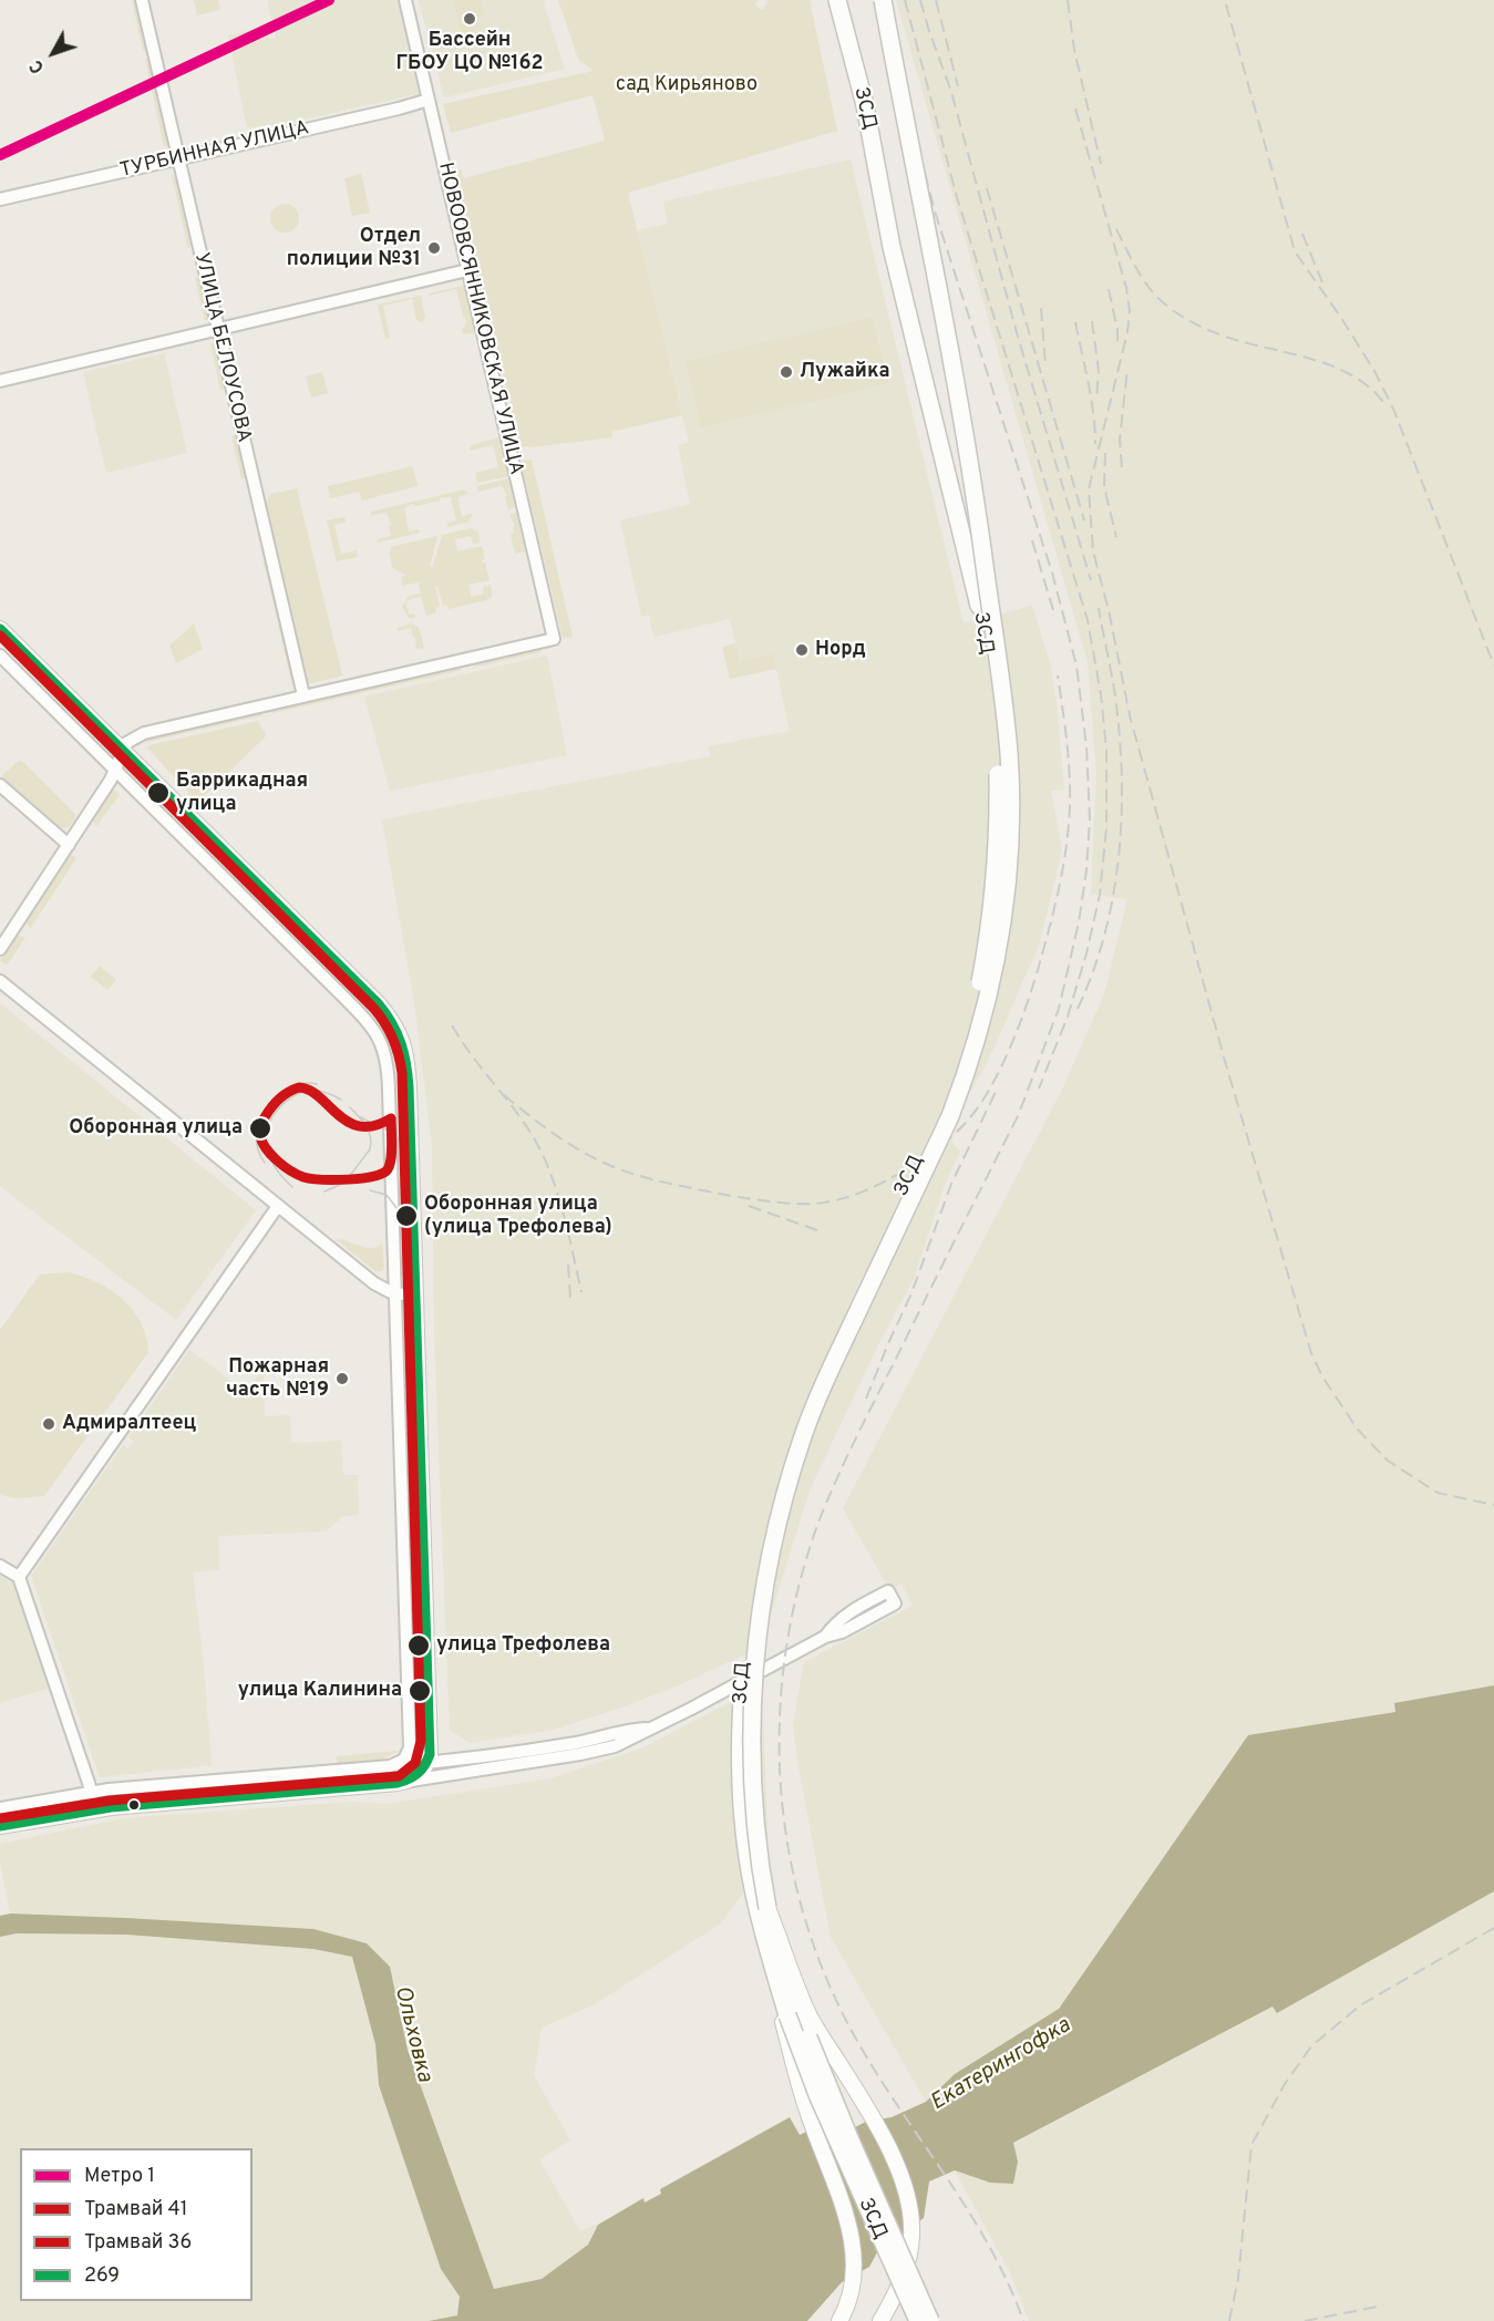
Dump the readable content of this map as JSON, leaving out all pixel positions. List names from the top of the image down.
{
  "streets": {
    "highway": ["ЗСД"],
    "street": ["ТУРБИННАЯ УЛИЦА", "НОВООВСЯННИКОВСКАЯ УЛИЦА", "УЛИЦА БЕЛОУСОВА"]
  },
  "crossings": [
    ["ТУРБИННАЯ УЛИЦА", "НОВООВСЯННИКОВСКАЯ УЛИЦА"],
    ["ТУРБИННАЯ УЛИЦА", "УЛИЦА БЕЛОУСОВА"],
    ["НОВООВСЯННИКОВСКАЯ УЛИЦА", "УЛИЦА БЕЛОУСОВА"]
  ],
  "water": ["Ольховка", "Екатерингофка"],
  "parks": ["сад Кирьяново"],
  "places": [
    "Бассейн ГБОУ ЦО №162",
    "Отдел полиции №31",
    "Лужайка",
    "Норд",
    "Баррикадная улица",
    "Оборонная улица",
    "Оборонная улица (улица Трефолева)",
    "Пожарная часть №19",
    "Адмиралтеец",
    "улица Трефолева",
    "улица Калинина"
  ],
  "lines": [
    "metro line 1",
    "transit line 269",
    "tram line 41",
    "tram line 36"
  ],
  "legend": [
    "Метро 1",
    "Трамвай 41",
    "Трамвай 36",
    "269"
  ],
  "north": "bottom left"
}
